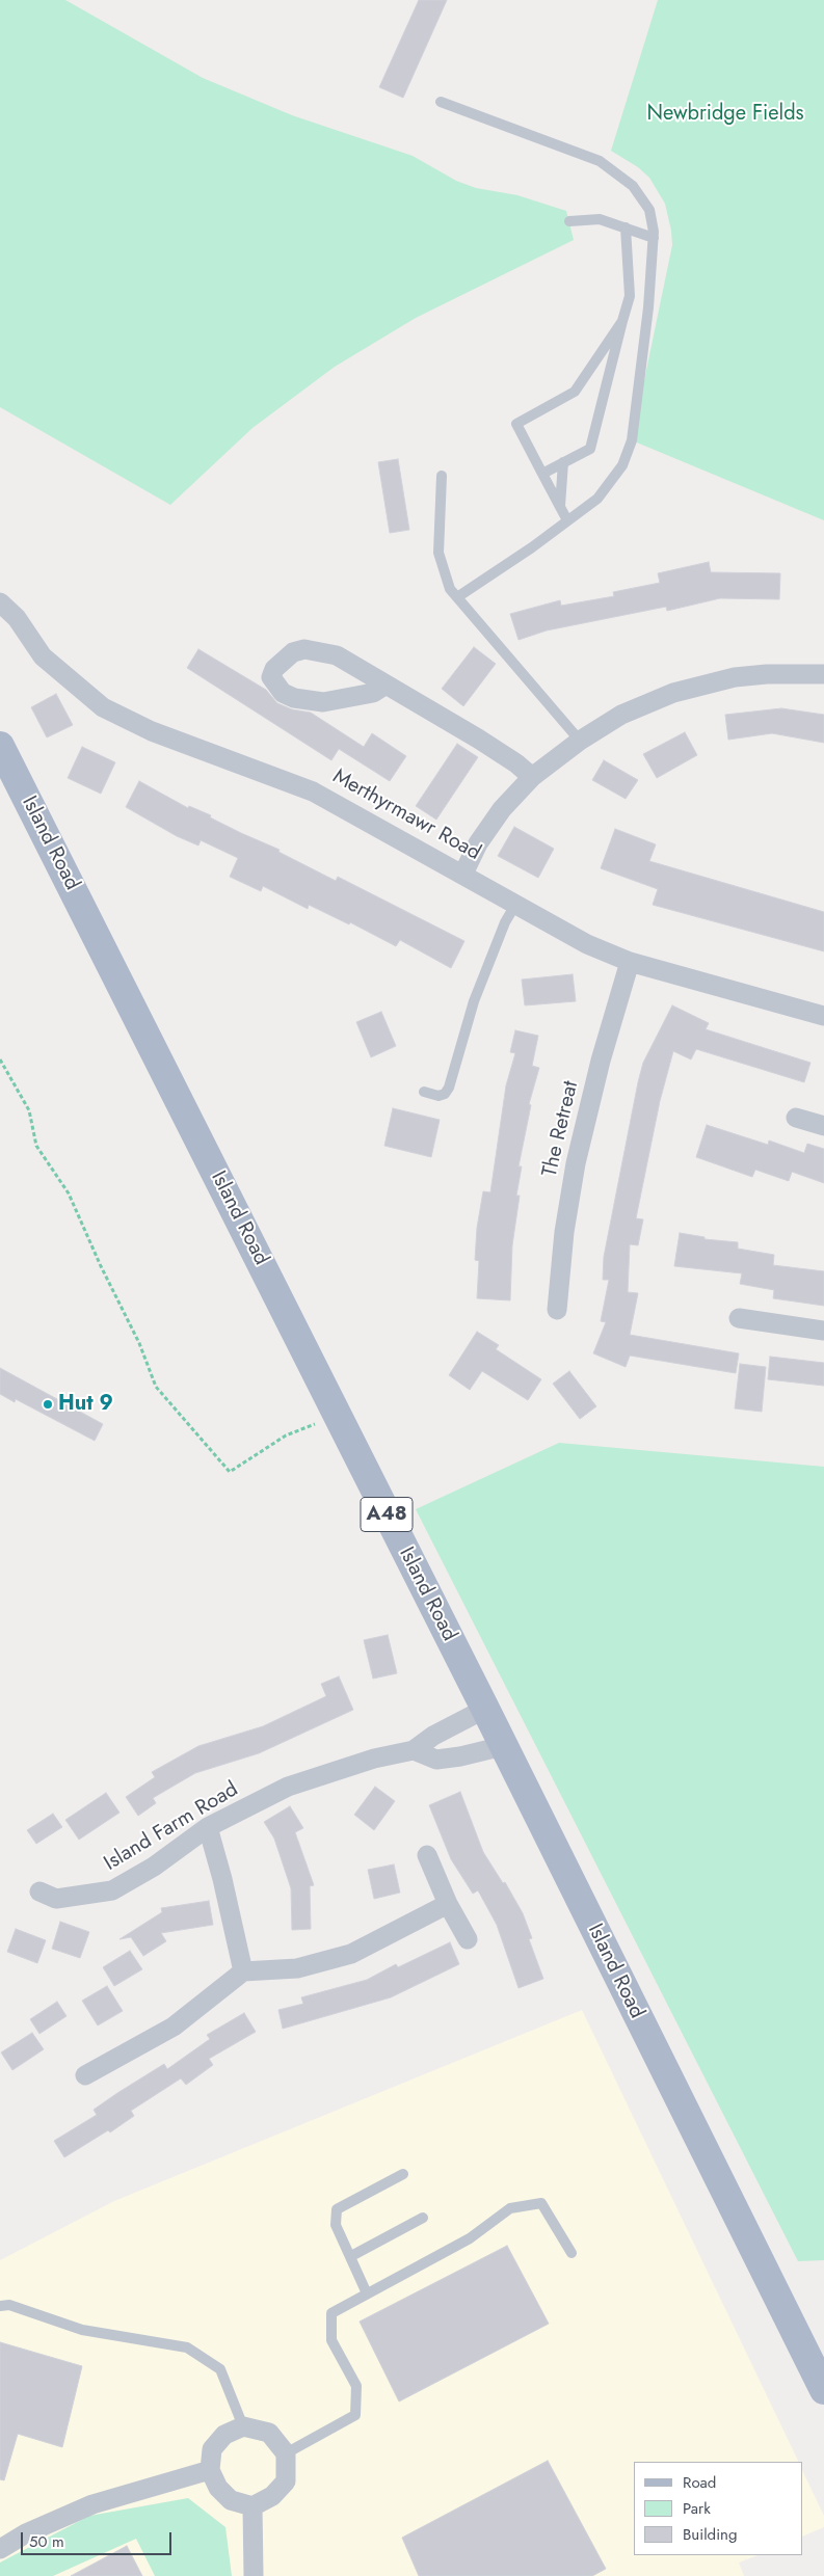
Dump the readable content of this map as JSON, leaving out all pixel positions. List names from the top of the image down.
{
  "streets": {
    "main road": ["Island Road", "A48"],
    "street": ["Merthyrmawr Road", "The Retreat", "Island Farm Road"]
  },
  "crossings": [
    ["Merthyrmawr Road", "The Retreat"],
    ["Island Road", "Island Farm Road"]
  ],
  "parks": ["Newbridge Fields"],
  "places": ["Hut 9"],
  "legend": ["Road", "Park", "Building"],
  "scale_bar": "50 m"
}
